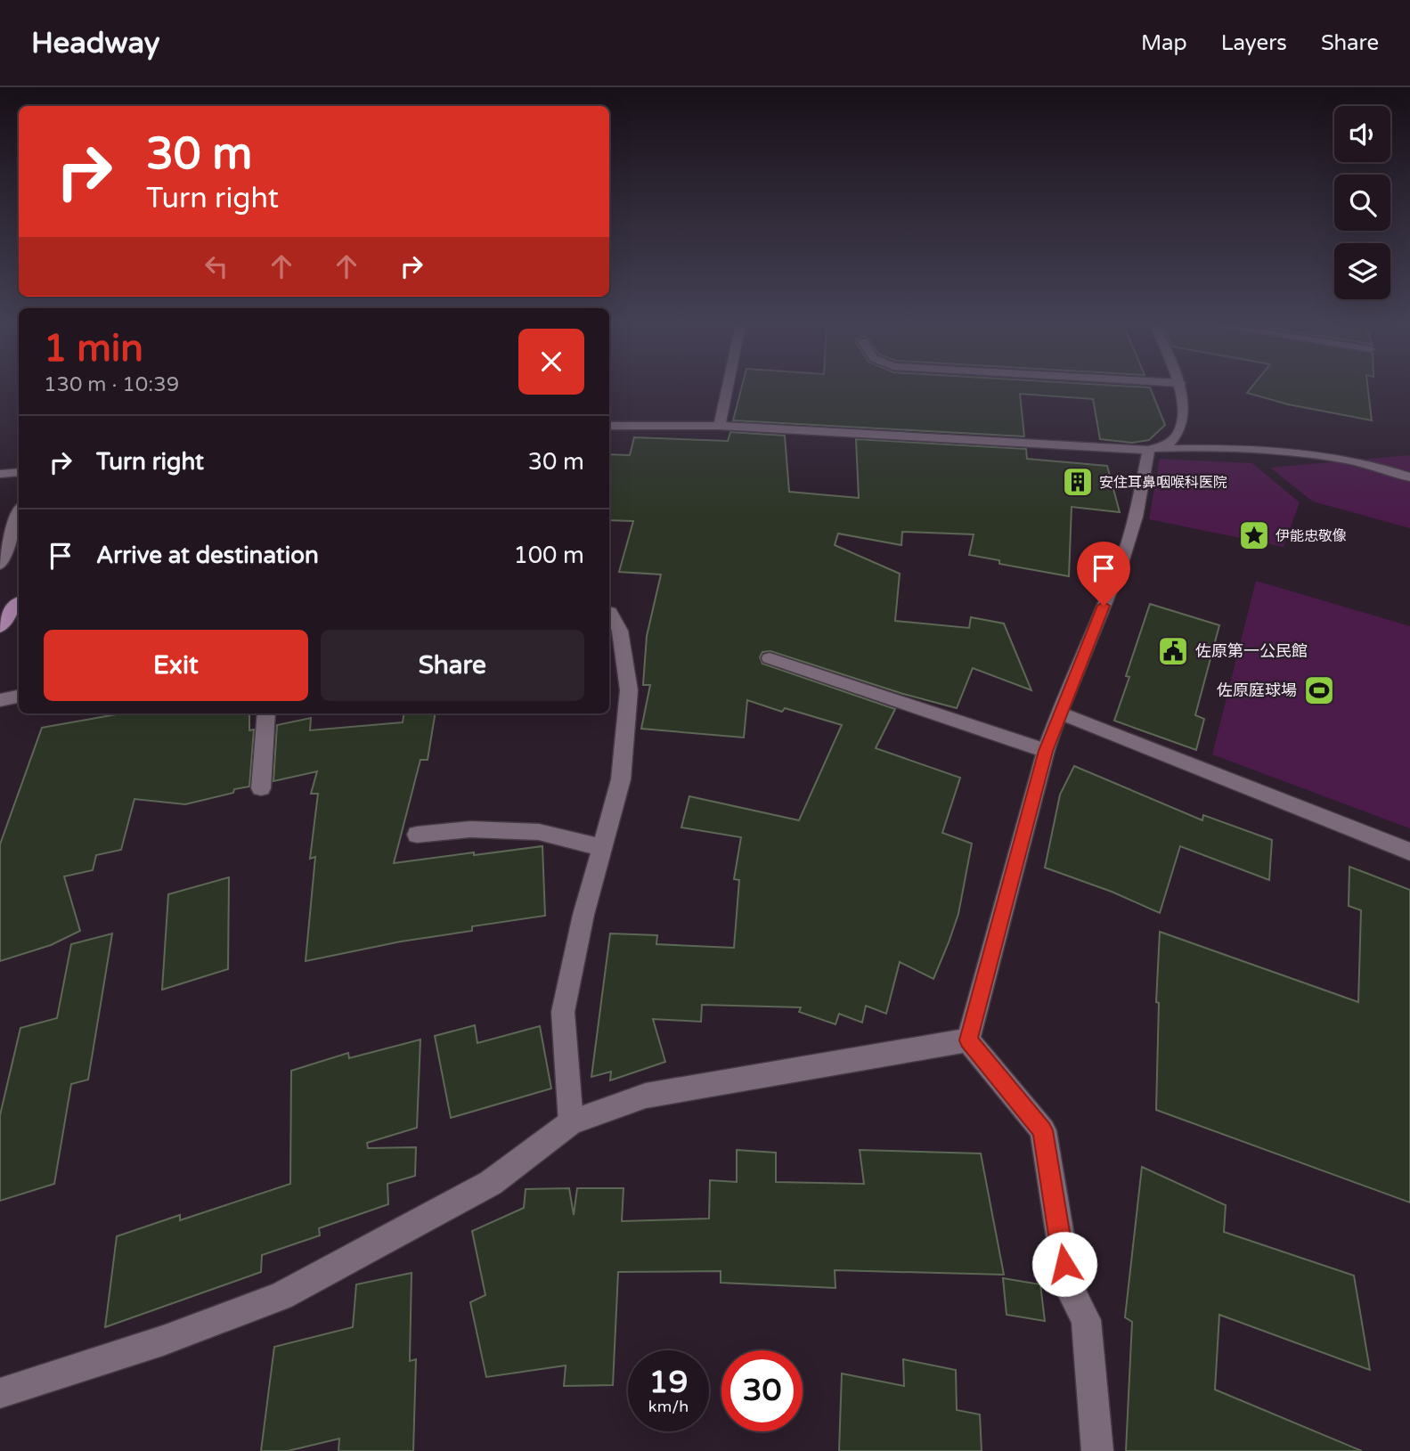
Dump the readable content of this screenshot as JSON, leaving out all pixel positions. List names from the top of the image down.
{
  "places": {
    "building": ["安住耳鼻咽喉科医院"],
    "place": ["伊能忠敬像"],
    "public building": ["佐原第一公民館"],
    "sports": ["佐原庭球場"]
  },
  "page": {
    "header": "Headway",
    "nav": ["Map", "Layers", "Share"],
    "turn": ["30 m", "Turn right"],
    "heading": ["1 min", "130 m · 10:39"],
    "list": [
      {
        "name": "Turn right",
        "value": "30 m"
      },
      {
        "name": "Arrive at destination",
        "value": "100 m"
      }
    ],
    "buttons": ["Exit", "Share"],
    "speed": "19 km/h",
    "limit": "30"
  }
}
